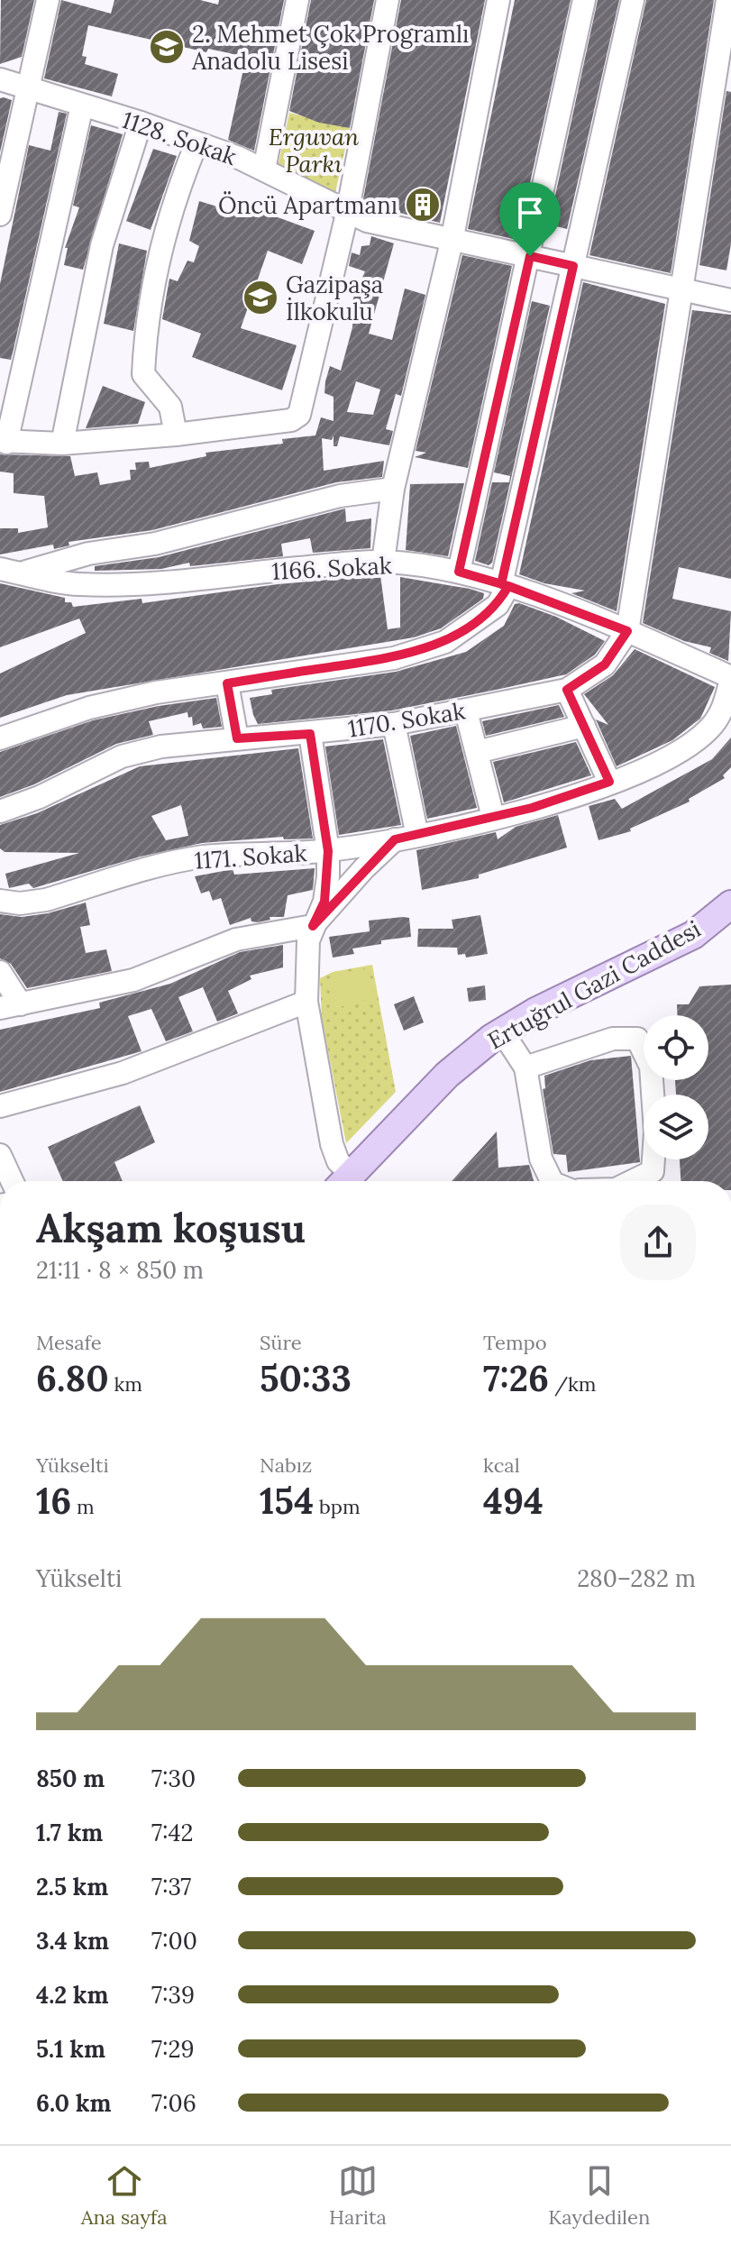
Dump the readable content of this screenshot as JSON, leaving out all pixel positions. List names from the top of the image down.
{
  "streets": {
    "main road": ["Ertuğrul Gazi Caddesi"],
    "street": [
      "1128. Sokak",
      "1166. Sokak",
      "1170. Sokak",
      "1171. Sokak"
    ]
  },
  "crossings": [
    ["1166. Sokak", "1170. Sokak"]
  ],
  "parks": ["Erguvan Parkı"],
  "places": {
    "school or university": ["2. Mehmet Çok Programlı Anadolu Lisesi", "Gazipaşa İlkokulu"],
    "building": ["Öncü Apartmanı"]
  },
  "page": {
    "heading": ["Akşam koşusu", "21:11 · 8 × 850 m"],
    "stats": [
      ["Mesafe", "6.80 km"],
      ["Süre", "50:33"],
      ["Tempo", "7:26 /km"],
      ["Yükselti", "16 m"],
      ["Nabız", "154 bpm"],
      ["kcal", "494"]
    ],
    "chart": ["Yükselti", "280–282 m"],
    "list": [
      {
        "name": "850 m",
        "note": "7:30"
      },
      {
        "name": "1.7 km",
        "note": "7:42"
      },
      {
        "name": "2.5 km",
        "note": "7:37"
      },
      {
        "name": "3.4 km",
        "note": "7:00"
      },
      {
        "name": "4.2 km",
        "note": "7:39"
      },
      {
        "name": "5.1 km",
        "note": "7:29"
      },
      {
        "name": "6.0 km",
        "note": "7:06"
      }
    ],
    "tabs": ["Ana sayfa", "Harita", "Kaydedilen"]
  }
}
